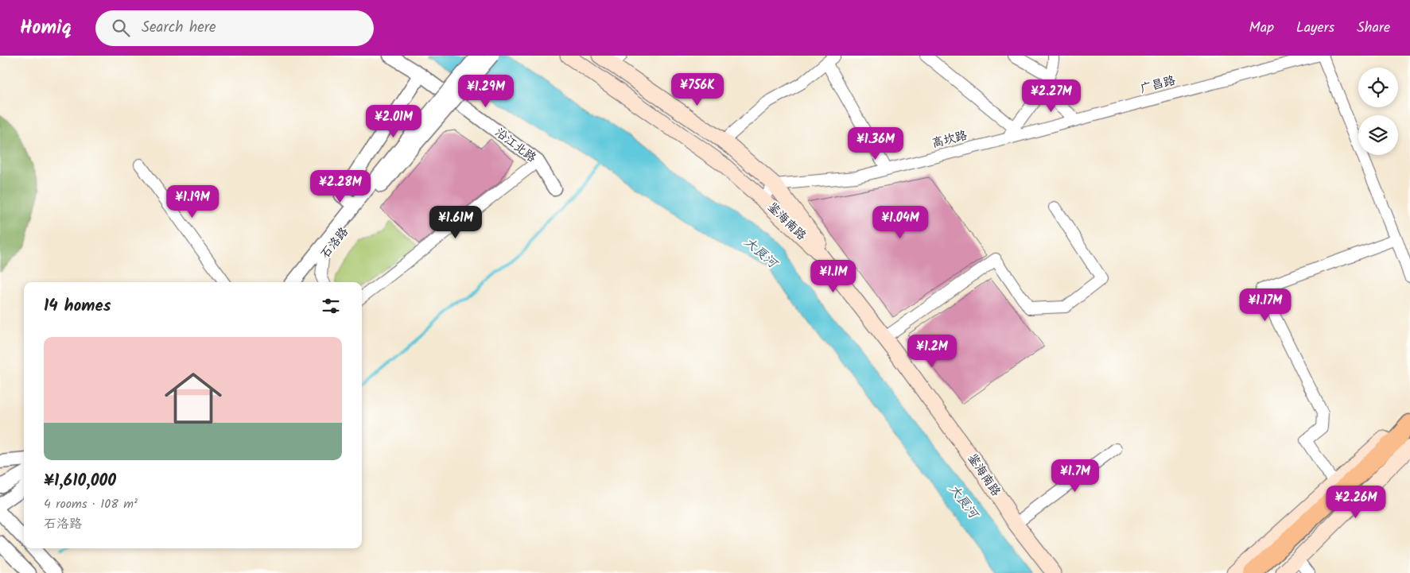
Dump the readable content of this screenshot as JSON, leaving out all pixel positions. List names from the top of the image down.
{
  "streets": {
    "main road": ["鉴海南路"],
    "street": [
      "广昌路",
      "高坎路",
      "沿江北路",
      "石洛路"
    ]
  },
  "crossings": [
    ["广昌路", "高坎路"],
    ["高坎路", "鉴海南路"]
  ],
  "water": ["大良河"],
  "page": {
    "header": "Homiq",
    "search": "Search here",
    "nav": ["Map", "Layers", "Share"],
    "price": [
      "¥756K",
      "¥1.29M",
      "¥2.27M",
      "¥2.01M",
      "¥1.36M",
      "¥2.28M",
      "¥1.19M",
      "¥1.61M",
      "¥1.04M",
      "¥1.1M",
      "¥1.17M",
      "¥1.2M",
      "¥1.7M",
      "¥2.26M"
    ],
    "heading": "14 homes",
    "list": [
      {
        "name": "¥1,610,000",
        "note": "4 rooms · 108 m² · 石洛路"
      }
    ]
  }
}
